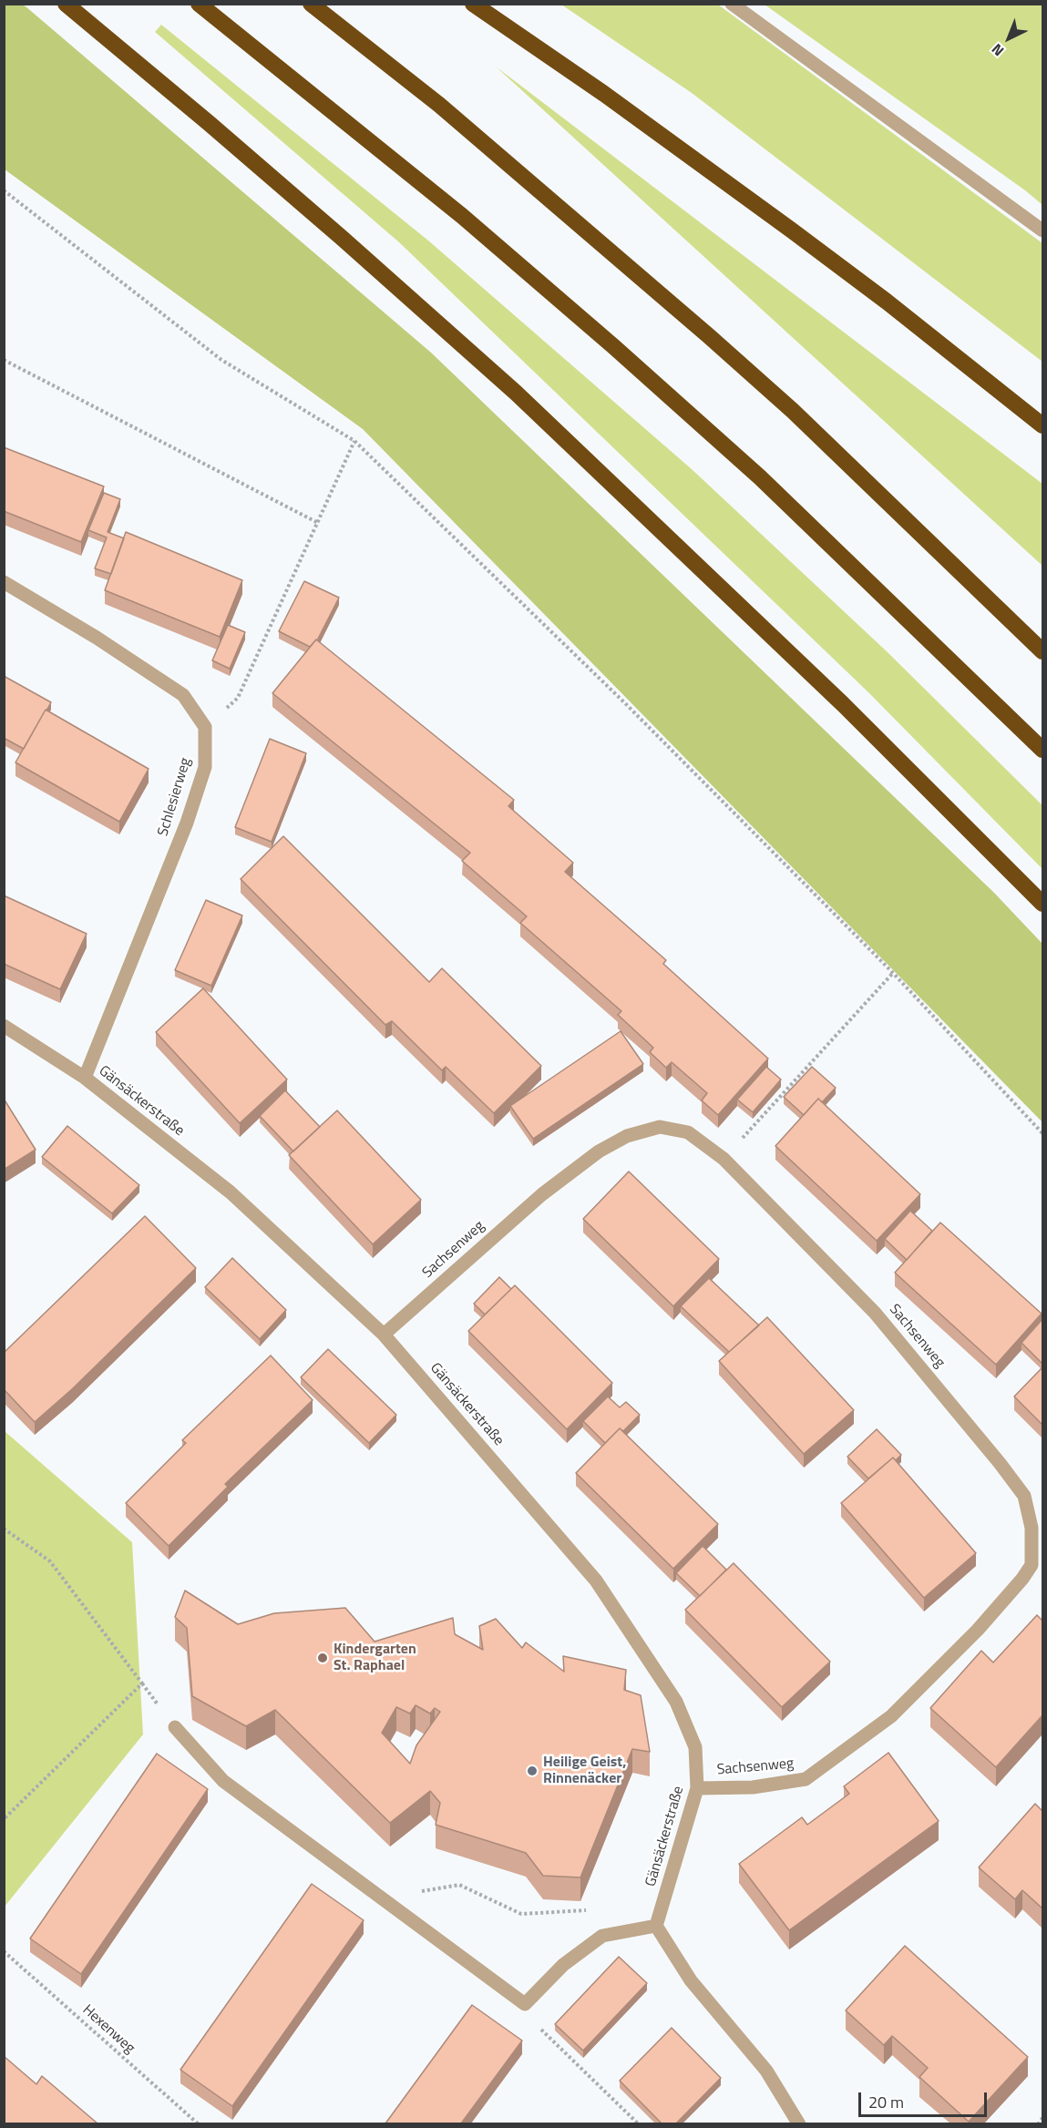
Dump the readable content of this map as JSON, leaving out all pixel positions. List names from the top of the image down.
{
  "streets": {
    "street": ["Schlesierweg", "Gänsäckerstraße", "Sachsenweg"],
    "path": ["Hexenweg"]
  },
  "crossings": [
    ["Schlesierweg", "Gänsäckerstraße"],
    ["Gänsäckerstraße", "Sachsenweg"]
  ],
  "places": ["Kindergarten St. Raphael", "Heilige Geist, Rinnenäcker"],
  "scale_bar": "20 m",
  "north": "bottom left"
}
